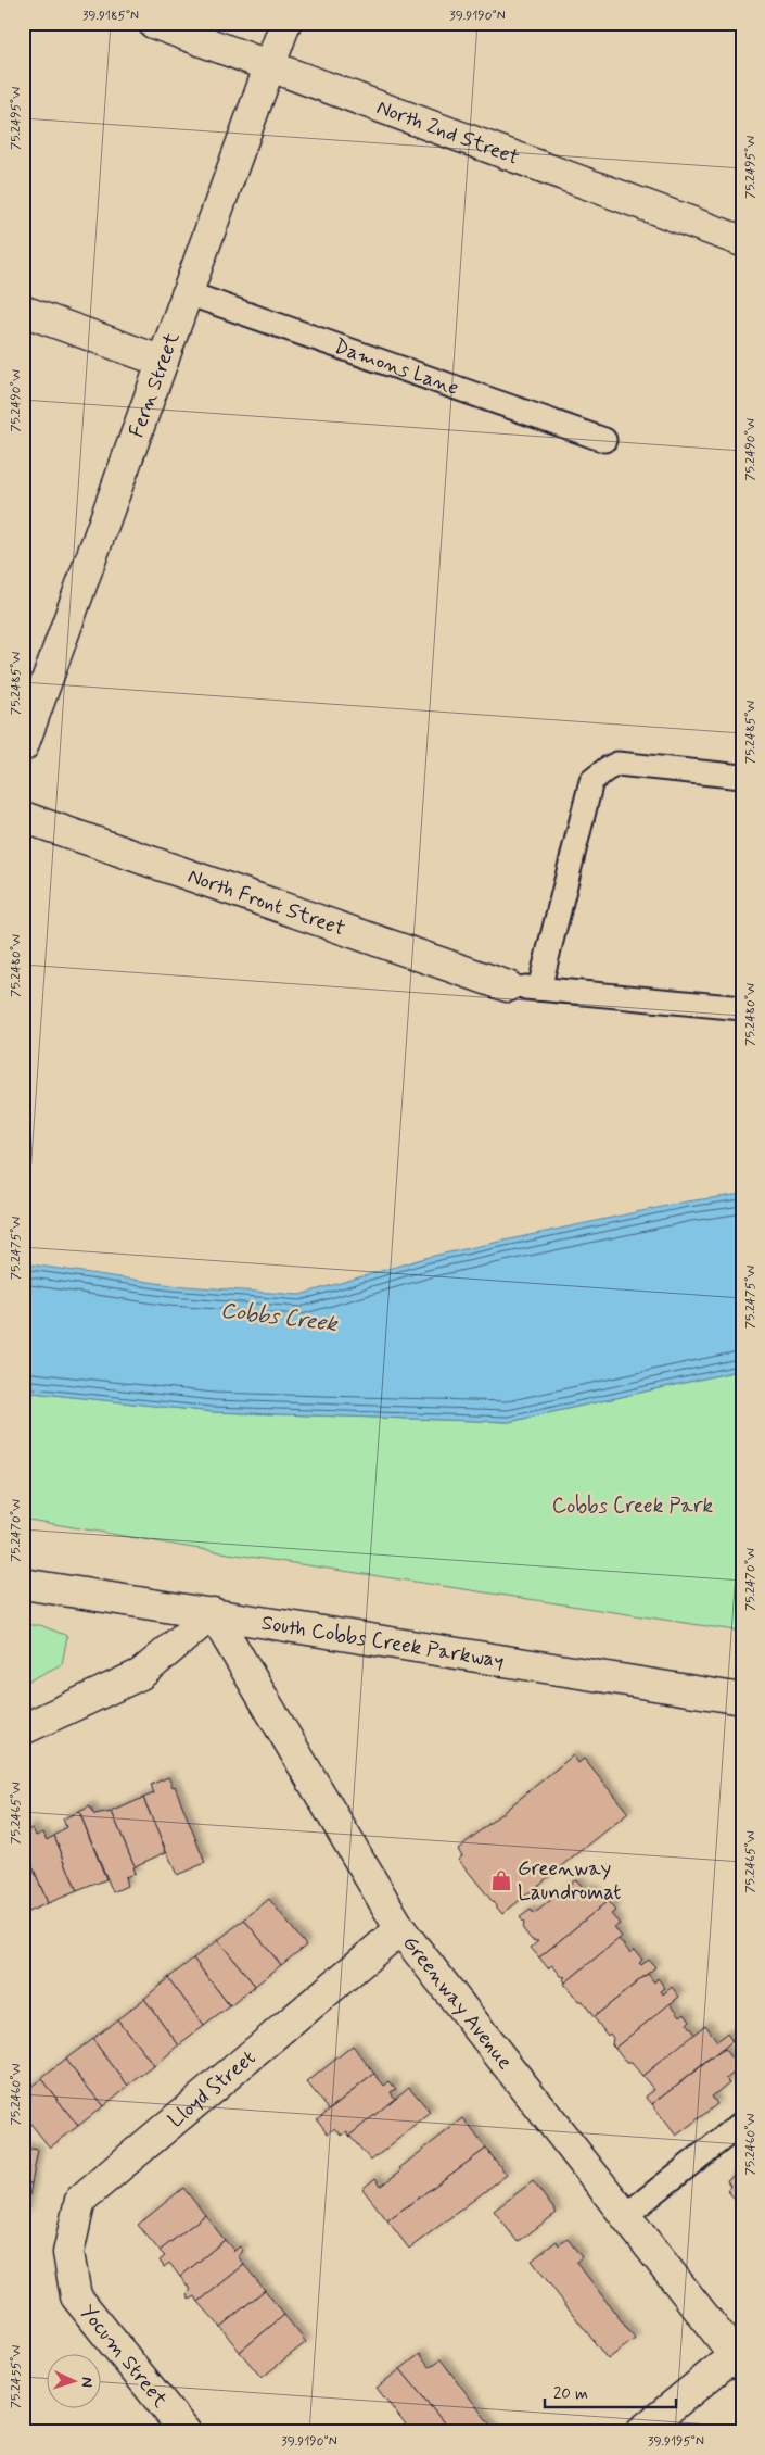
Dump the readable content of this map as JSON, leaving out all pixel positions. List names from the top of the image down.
{
  "streets": {
    "street": [
      "North 2nd Street",
      "Fern Street",
      "North Front Street",
      "South Cobbs Creek Parkway",
      "Greenway Avenue",
      "Lloyd Street",
      "Yocum Street"
    ],
    "lane": ["Damons Lane"]
  },
  "crossings": [
    ["North 2nd Street", "Fern Street"],
    ["Damons Lane", "Fern Street"],
    ["South Cobbs Creek Parkway", "Greenway Avenue"],
    ["Greenway Avenue", "Lloyd Street"],
    ["Lloyd Street", "Yocum Street"]
  ],
  "water": ["Cobbs Creek"],
  "parks": ["Cobbs Creek Park"],
  "places": {
    "shop": ["Greenway Laundromat"]
  },
  "scale_bar": "20 m",
  "north": "right",
  "coordinates": [
    "39.9185°N",
    "39.9190°N",
    "75.2495°W",
    "75.2490°W",
    "75.2485°W",
    "75.2480°W",
    "75.2475°W",
    "75.2470°W",
    "75.2465°W",
    "75.2460°W",
    "75.2455°W",
    "39.9195°N"
  ]
}
